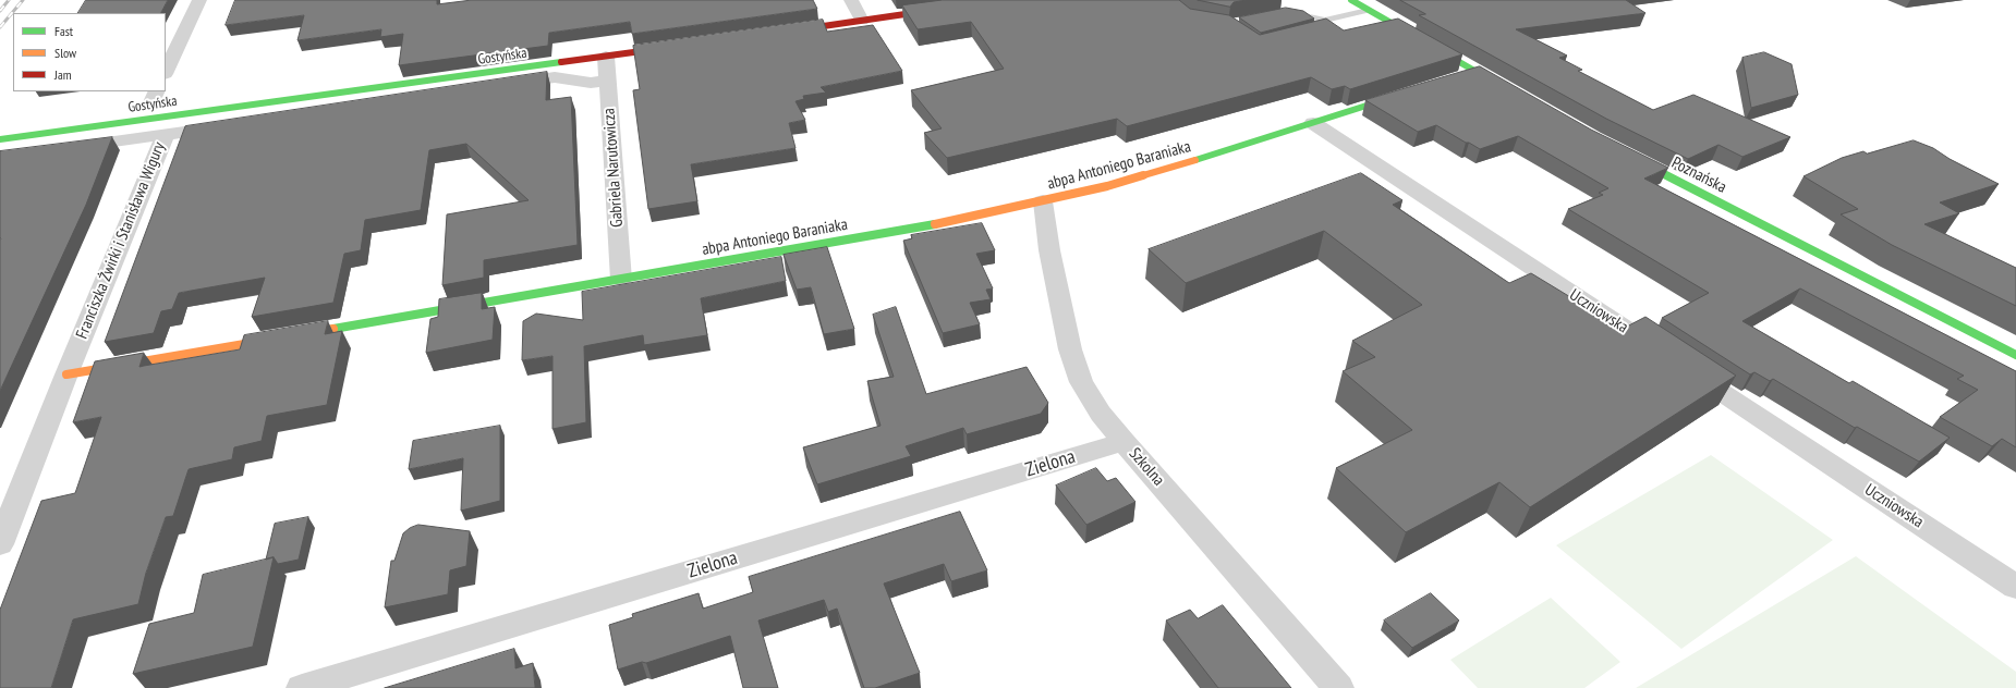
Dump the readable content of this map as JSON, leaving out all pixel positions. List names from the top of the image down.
{
  "streets": {
    "street": [
      "Gostyńska",
      "abpa Antoniego Baraniaka",
      "Gabriela Narutowicza",
      "Poznańska",
      "Franciszka Żwirki i Stanisława Wigury",
      "Uczniowska",
      "Zielona",
      "Szkolna"
    ]
  },
  "crossings": [
    ["Gostyńska", "Gabriela Narutowicza"],
    ["abpa Antoniego Baraniaka", "Gabriela Narutowicza"],
    ["abpa Antoniego Baraniaka", "Franciszka Żwirki i Stanisława Wigury"],
    ["abpa Antoniego Baraniaka", "Uczniowska"],
    ["abpa Antoniego Baraniaka", "Szkolna"],
    ["Gabriela Narutowicza", "Franciszka Żwirki i Stanisława Wigury"],
    ["Zielona", "Szkolna"]
  ],
  "legend": ["Fast", "Slow", "Jam"]
}
